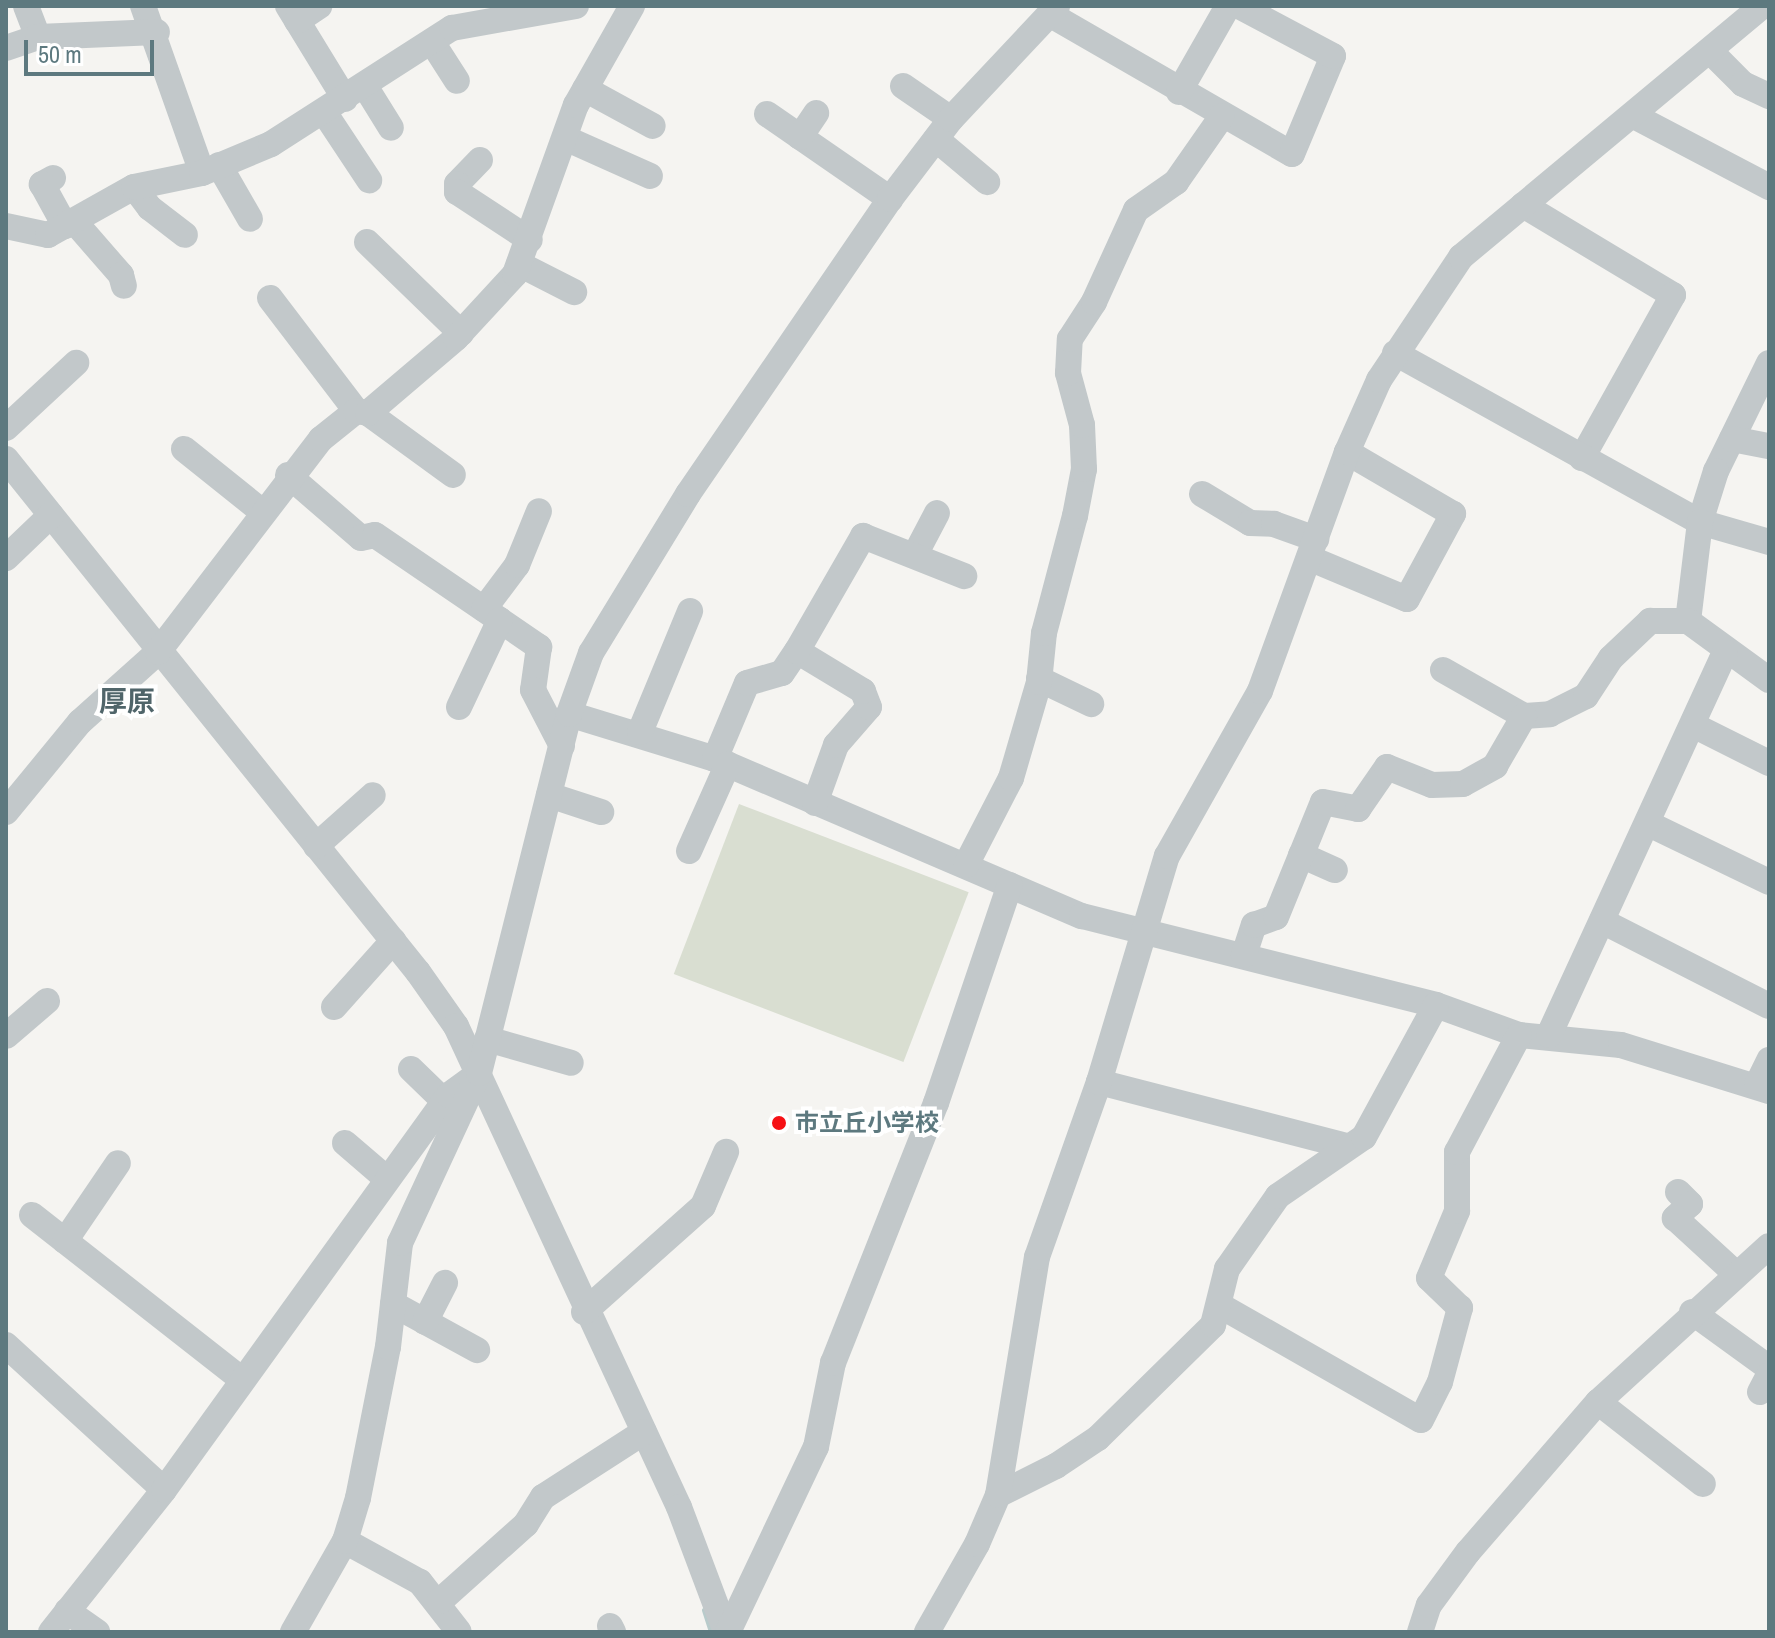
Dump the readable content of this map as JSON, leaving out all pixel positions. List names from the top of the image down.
{
  "districts": ["厚原"],
  "places": ["市立丘小学校"],
  "scale_bar": "50 m"
}
